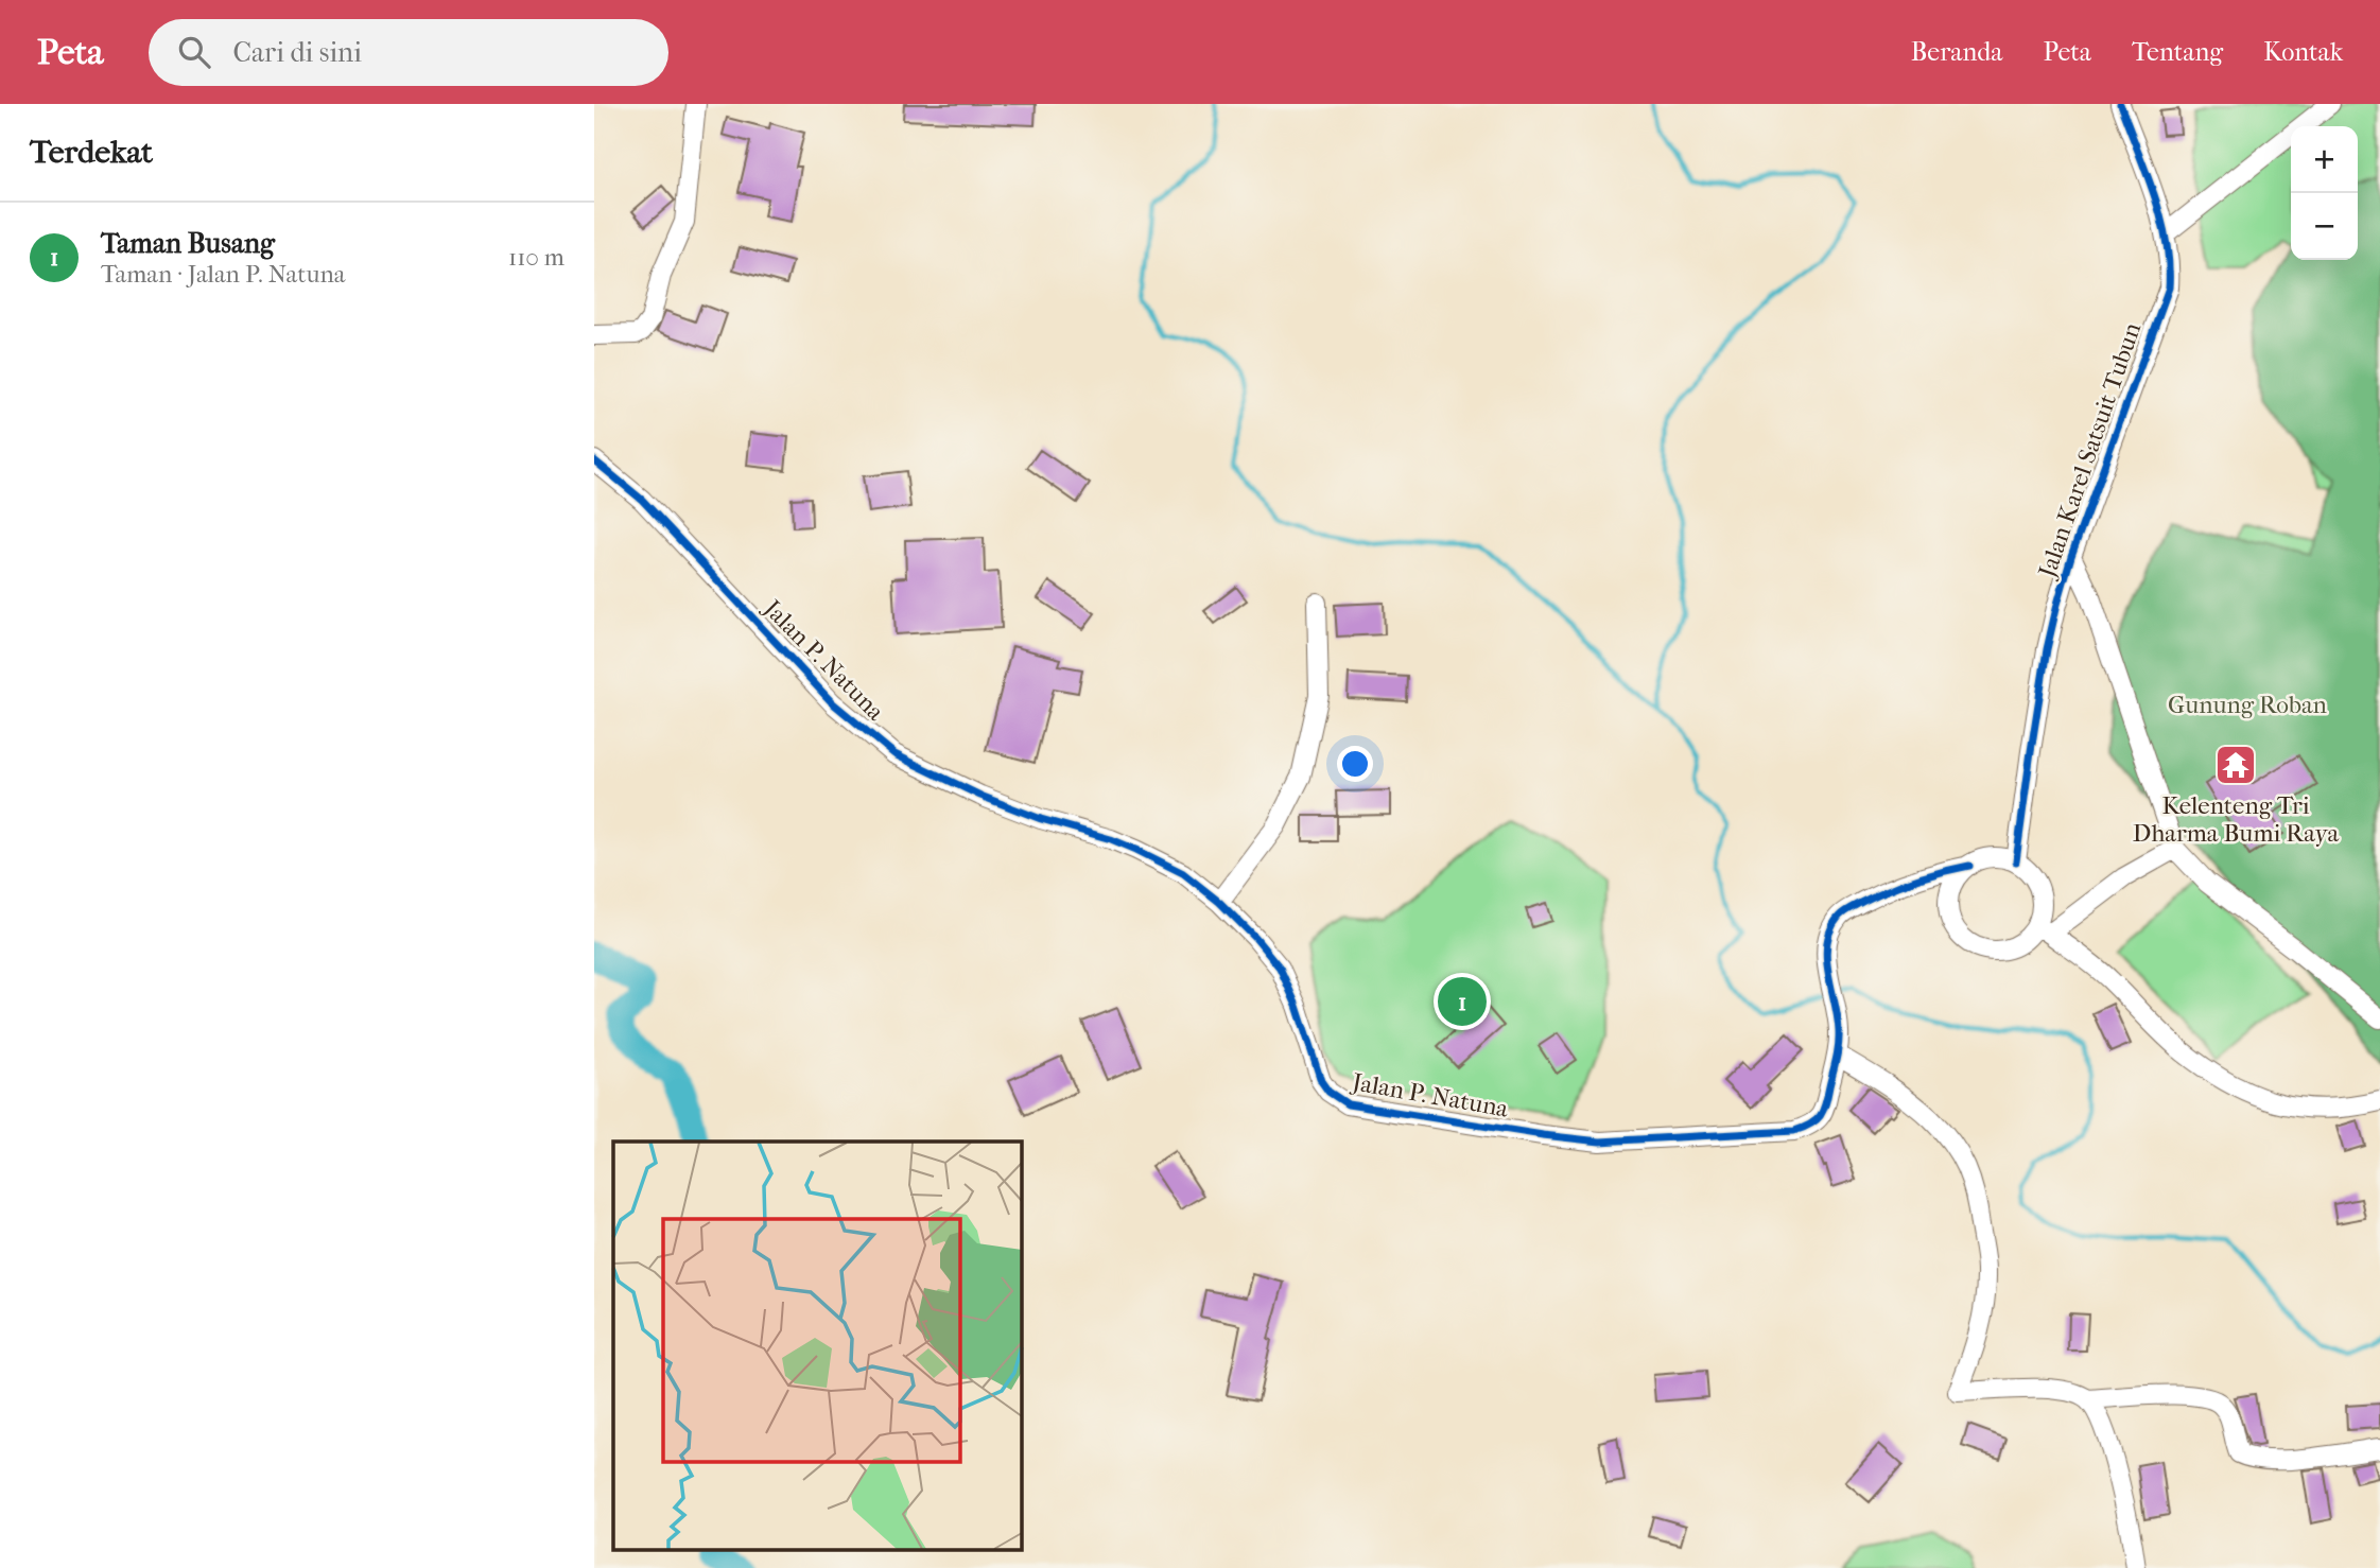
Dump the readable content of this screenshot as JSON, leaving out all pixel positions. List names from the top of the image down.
{
  "streets": {
    "street": ["Jalan Karel Satsuit Tubun", "Jalan P. Natuna"]
  },
  "crossings": [
    ["Jalan Karel Satsuit Tubun", "Jalan P. Natuna"]
  ],
  "parks": ["Gunung Roban"],
  "places": {
    "temple": ["Kelenteng Tri Dharma Bumi Raya"]
  },
  "page": {
    "header": "Peta",
    "search": "Cari di sini",
    "nav": [
      "Beranda",
      "Peta",
      "Tentang",
      "Kontak"
    ],
    "heading": "Terdekat",
    "map_buttons": ["+", "−"],
    "list": [
      {
        "mark": "1",
        "name": "Taman Busang",
        "note": "Taman · Jalan P. Natuna",
        "value": "110 m"
      }
    ],
    "pins": "1"
  }
}
